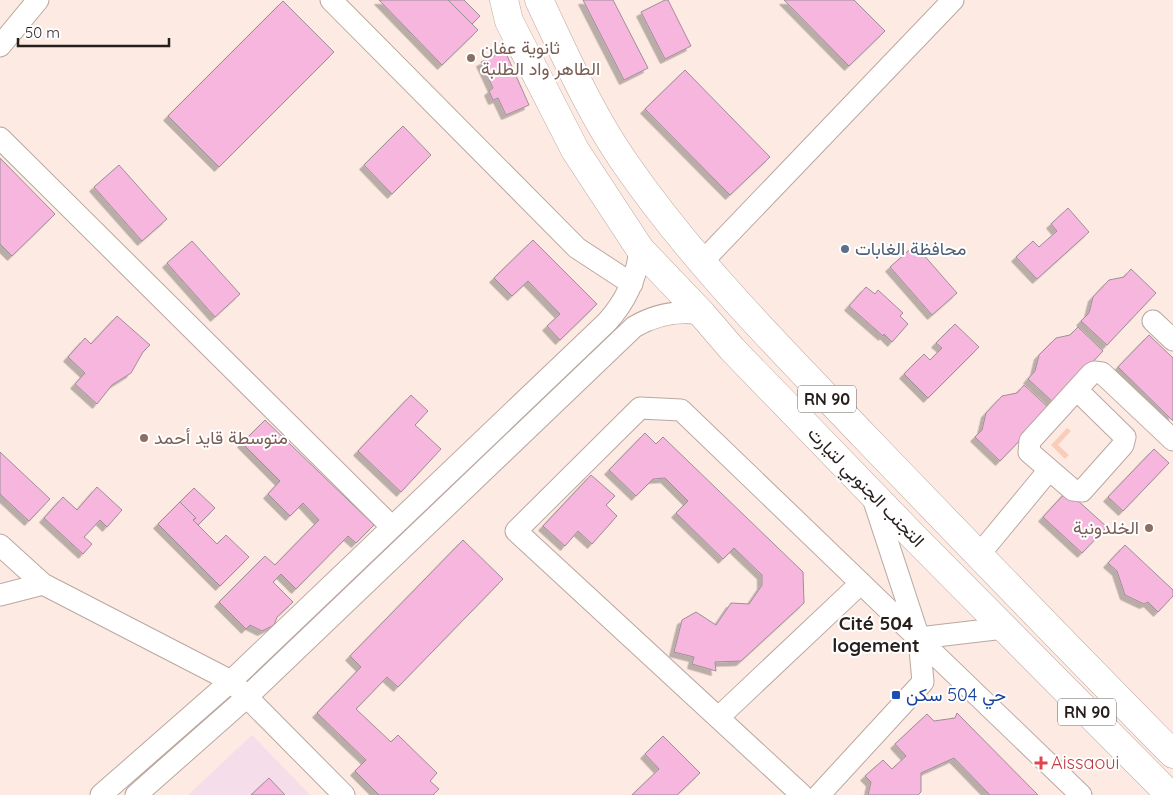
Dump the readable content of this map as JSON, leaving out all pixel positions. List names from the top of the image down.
{
  "streets": {
    "highway": ["RN 90", "التجنب الجنوبي لتيارت"]
  },
  "districts": ["Cité 504 logement"],
  "places": {
    "other": [
      "ثانوية عفان الطاهر واد الطلبة",
      "محافظة الغابات",
      "متوسطة قايد أحمد",
      "الخلدونية"
    ],
    "transit": ["حي 504 سكن"],
    "health": ["Aissaoui"]
  },
  "scale_bar": "50 m"
}
